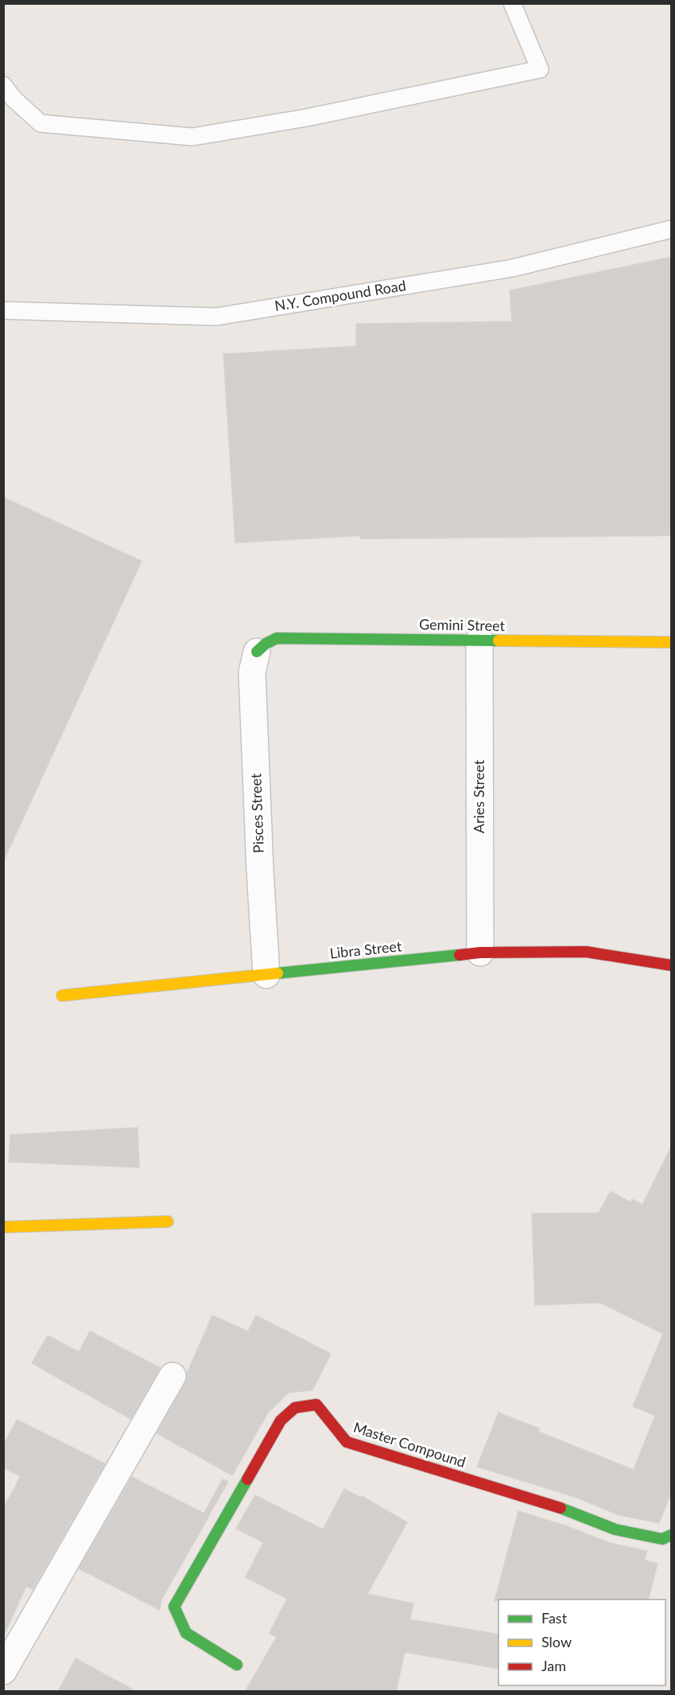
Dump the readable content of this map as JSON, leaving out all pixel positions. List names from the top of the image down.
{
  "streets": {
    "street": [
      "Gemini Street",
      "Aries Street",
      "Pisces Street",
      "Libra Street",
      "Master Compound"
    ],
    "lane": ["N.Y. Compound Road"]
  },
  "crossings": [
    ["Gemini Street", "Aries Street"],
    ["Gemini Street", "Pisces Street"],
    ["Aries Street", "Libra Street"],
    ["Pisces Street", "Libra Street"]
  ],
  "legend": ["Fast", "Slow", "Jam"]
}
